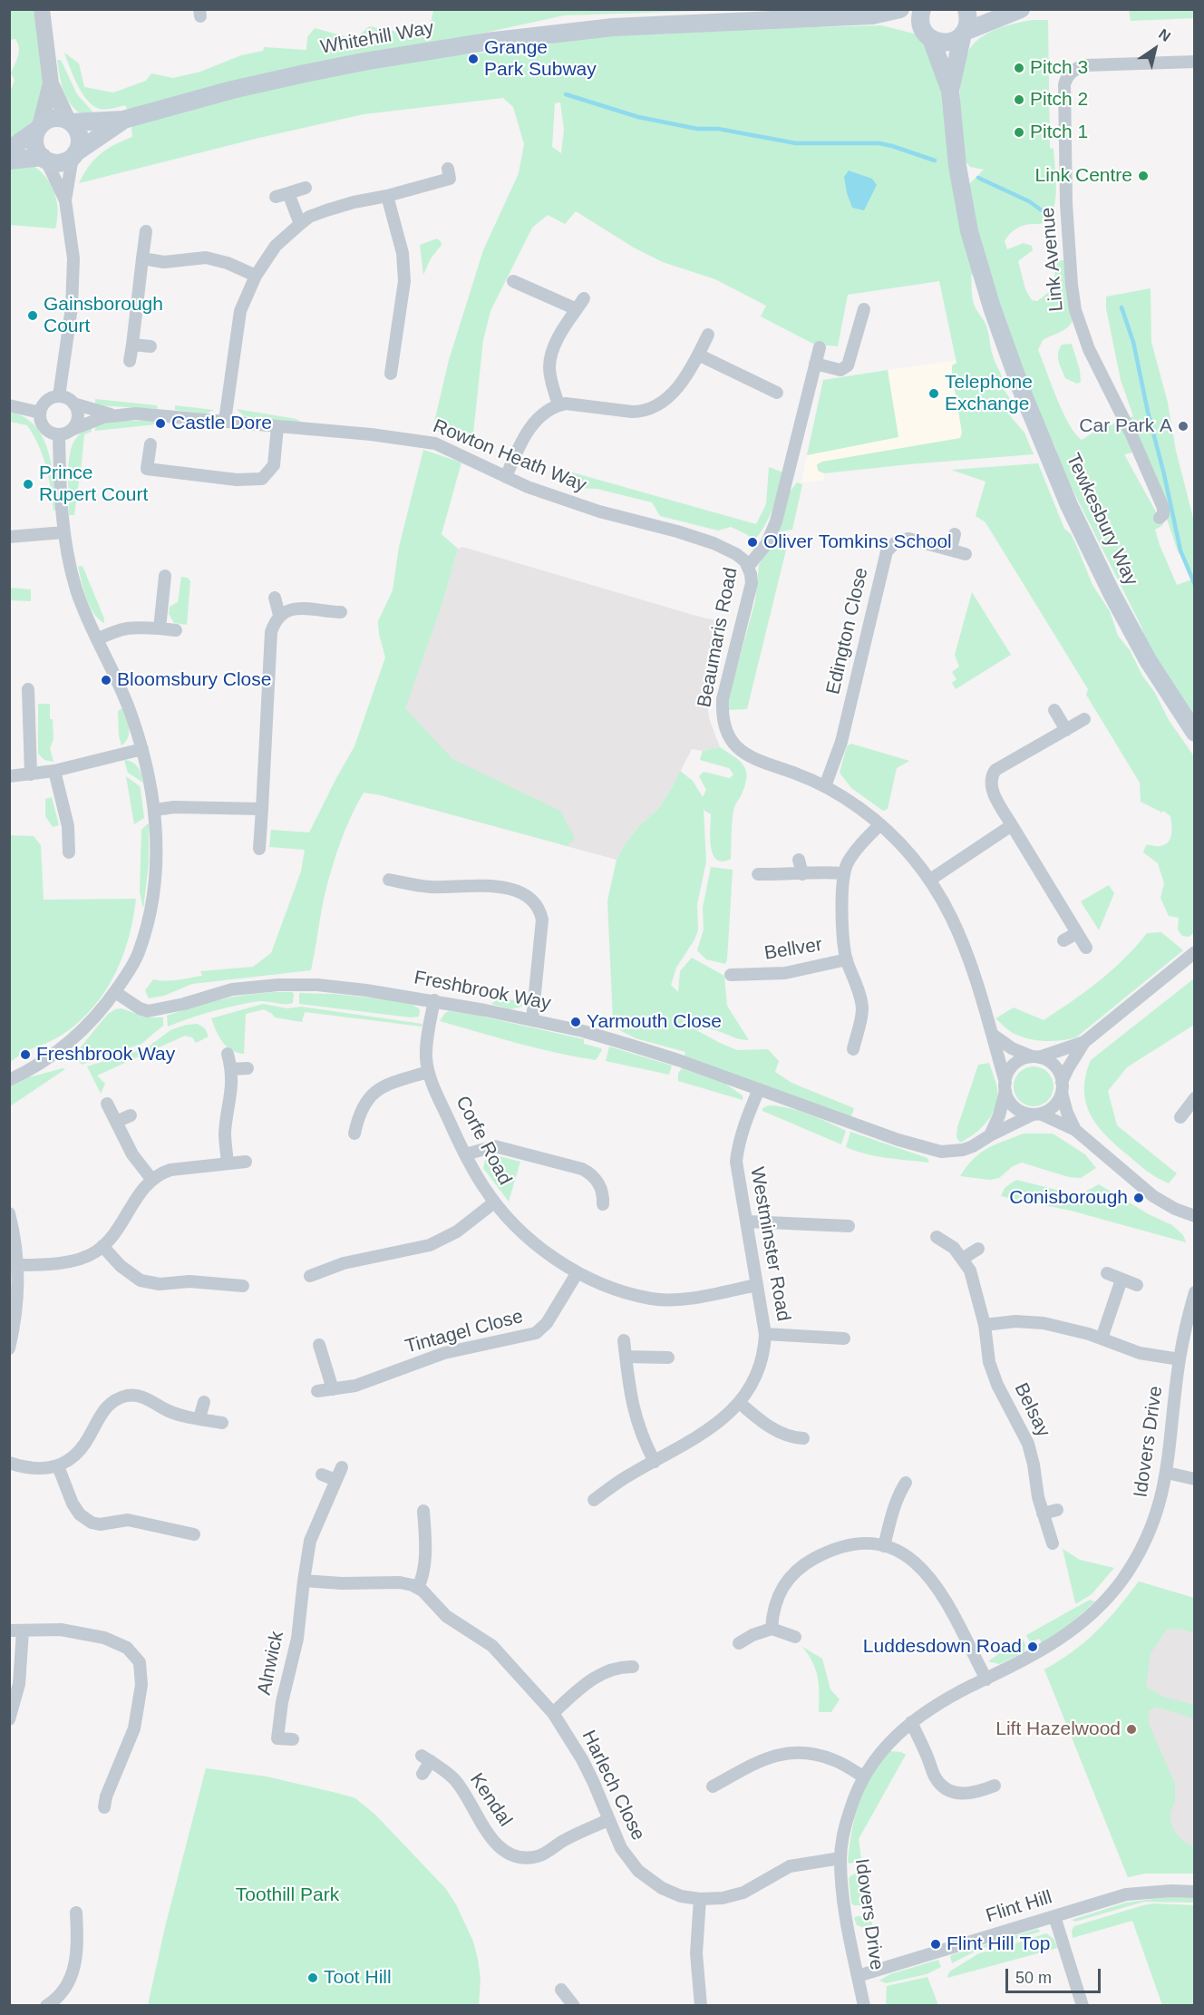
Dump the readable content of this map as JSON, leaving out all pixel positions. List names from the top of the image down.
{
  "streets": {
    "main road": ["Whitehill Way", "Tewkesbury Way"],
    "street": [
      "Link Avenue",
      "Rowton Heath Way",
      "Edington Close",
      "Beaumaris Road",
      "Bellver",
      "Freshbrook Way",
      "Corfe Road",
      "Westminster Road",
      "Tintagel Close",
      "Belsay",
      "Idovers Drive",
      "Alnwick",
      "Harlech Close",
      "Kendal",
      "Flint Hill"
    ]
  },
  "crossings": [
    ["Whitehill Way", "Tewkesbury Way"],
    ["Rowton Heath Way", "Beaumaris Road"],
    ["Edington Close", "Beaumaris Road"],
    ["Beaumaris Road", "Bellver"],
    ["Beaumaris Road", "Freshbrook Way"],
    ["Freshbrook Way", "Corfe Road"],
    ["Freshbrook Way", "Westminster Road"],
    ["Corfe Road", "Westminster Road"],
    ["Corfe Road", "Tintagel Close"],
    ["Idovers Drive", "Harlech Close"],
    ["Idovers Drive", "Flint Hill"],
    ["Harlech Close", "Kendal"]
  ],
  "parks": ["Toothill Park"],
  "places": [
    "Grange Park Subway",
    "Pitch 3",
    "Pitch 2",
    "Pitch 1",
    "Link Centre",
    "Gainsborough Court",
    "Telephone Exchange",
    "Castle Dore",
    "Car Park A",
    "Prince Rupert Court",
    "Oliver Tomkins School",
    "Bloomsbury Close",
    "Yarmouth Close",
    "Freshbrook Way",
    "Conisborough",
    "Luddesdown Road",
    "Lift Hazelwood",
    "Flint Hill Top",
    "Toot Hill"
  ],
  "scale_bar": "50 m",
  "north": "top right"
}
